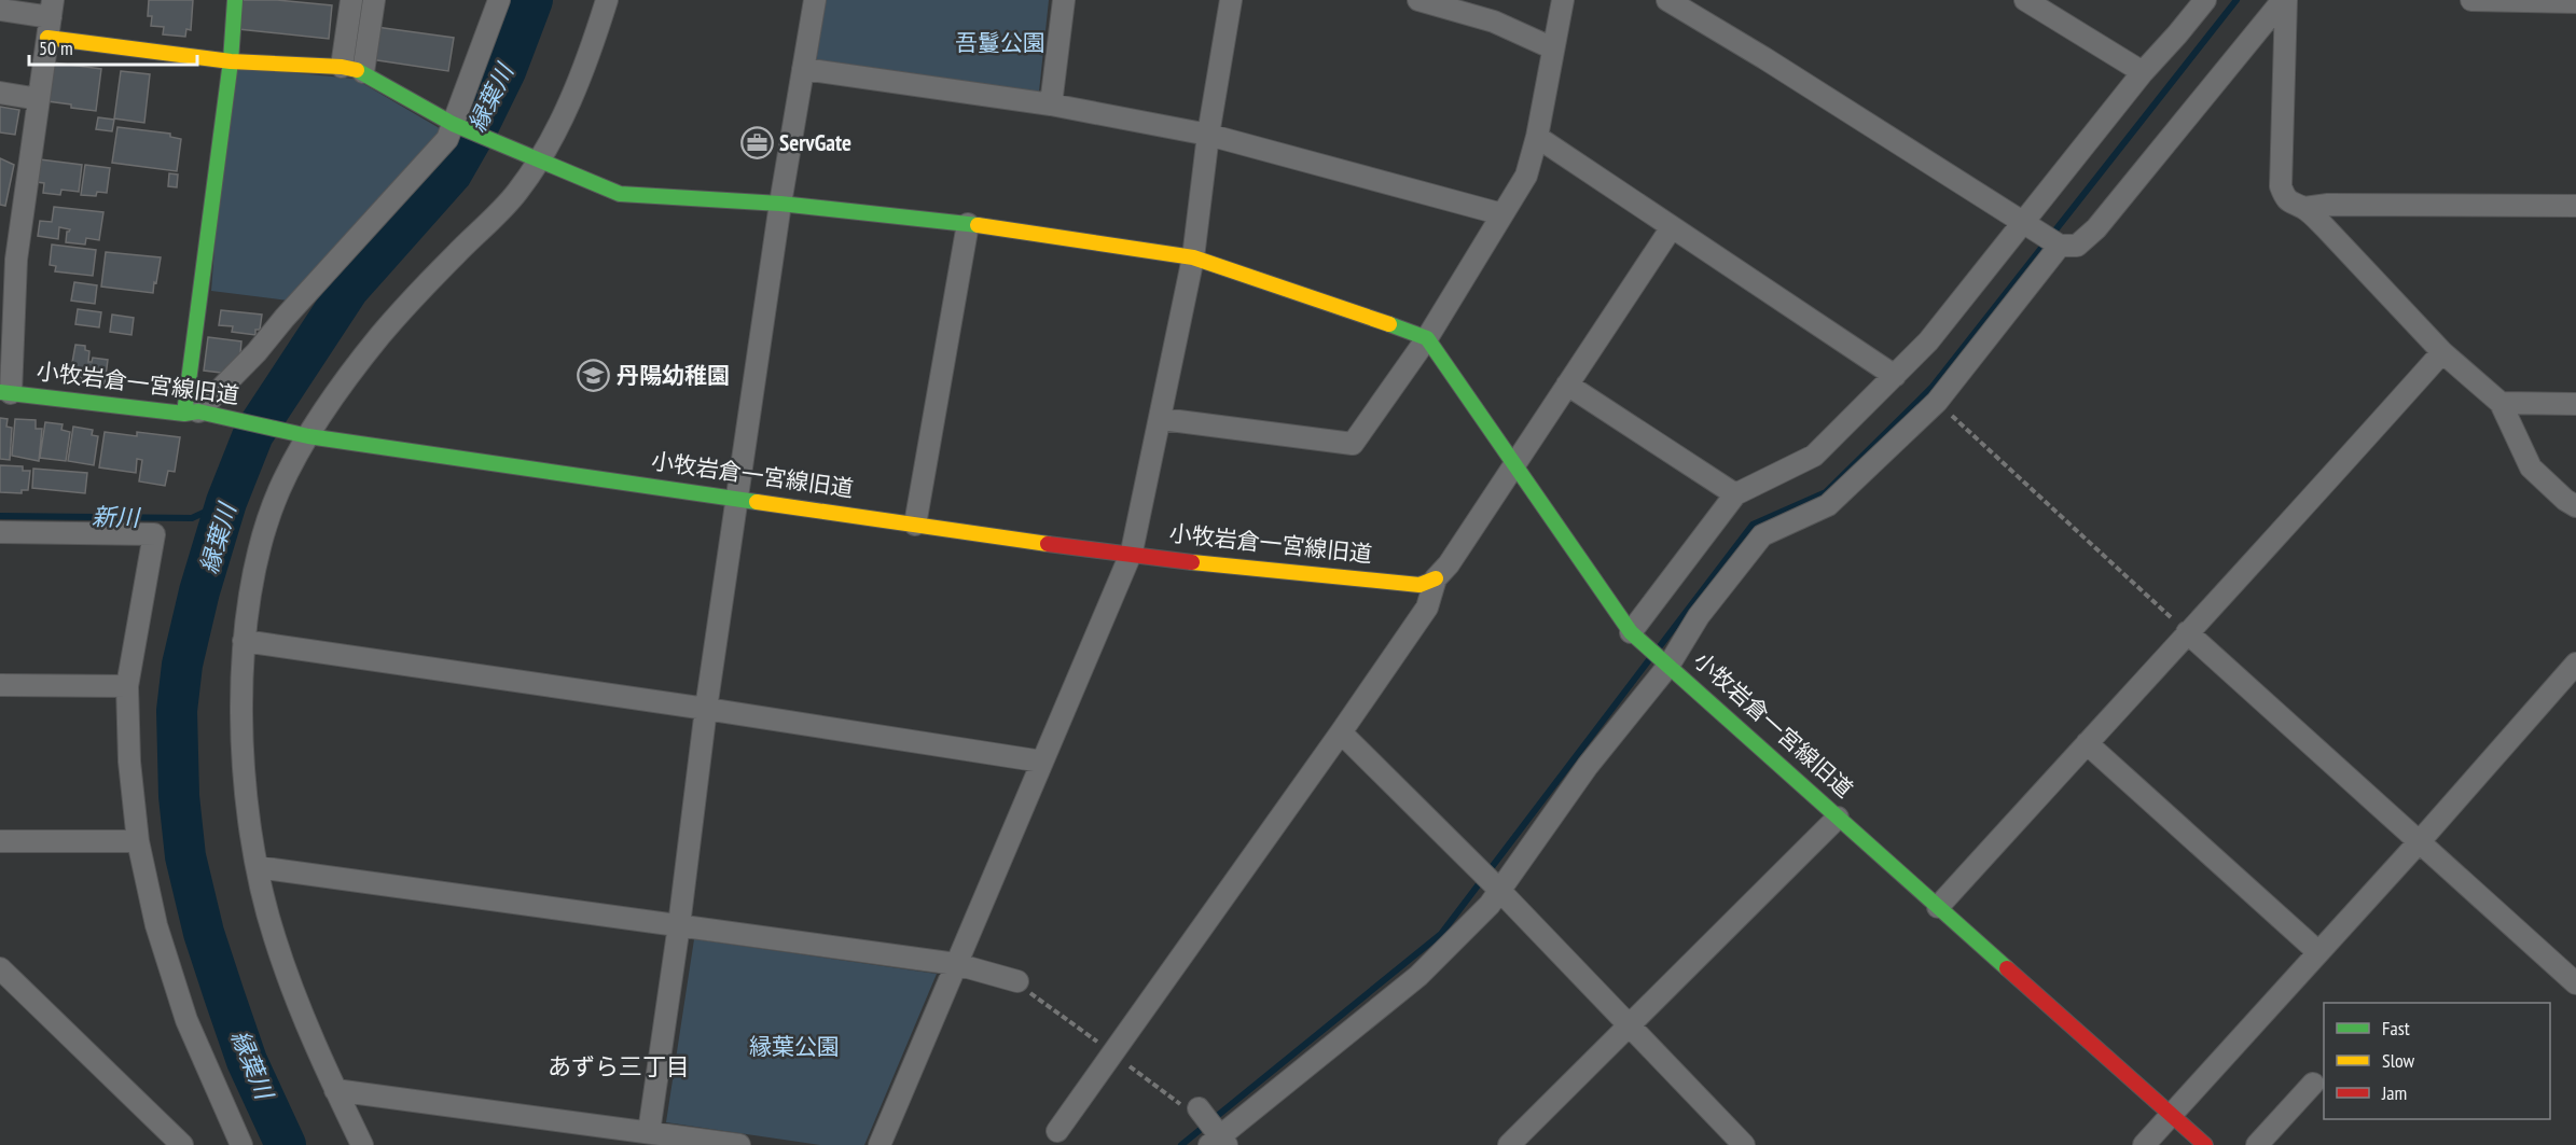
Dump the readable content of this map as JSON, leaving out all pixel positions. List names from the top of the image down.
{
  "streets": {
    "street": ["小牧岩倉一宮線旧道"]
  },
  "districts": ["あずら三丁目"],
  "water": ["縁葉川", "新川"],
  "parks": ["吾鬘公園", "縁葉公園"],
  "places": {
    "office": ["ServGate"],
    "school or university": ["丹陽幼稚園"]
  },
  "legend": ["Fast", "Slow", "Jam"],
  "scale_bar": "50 m"
}
